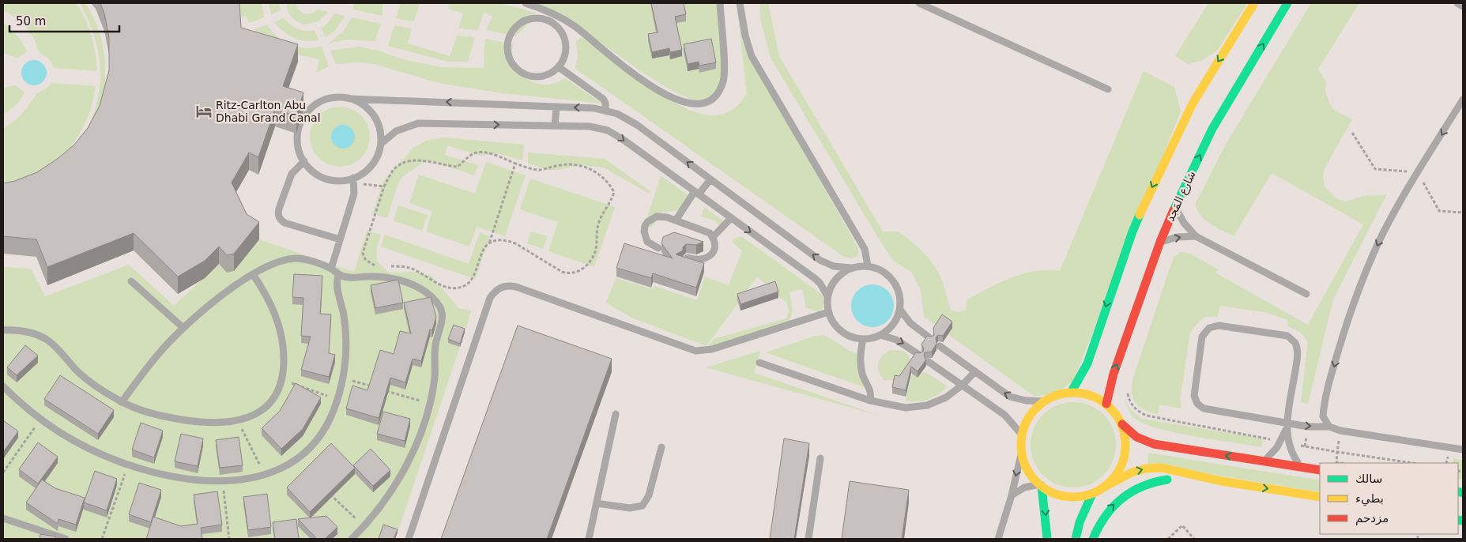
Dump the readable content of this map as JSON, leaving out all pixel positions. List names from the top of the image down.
{
  "streets": {
    "main road": ["شارع المَجد"]
  },
  "places": {
    "hotel": ["Ritz-Carlton Abu Dhabi Grand Canal"]
  },
  "legend": ["سالك", "بطيء", "مزدحم"],
  "scale_bar": "50 m"
}
